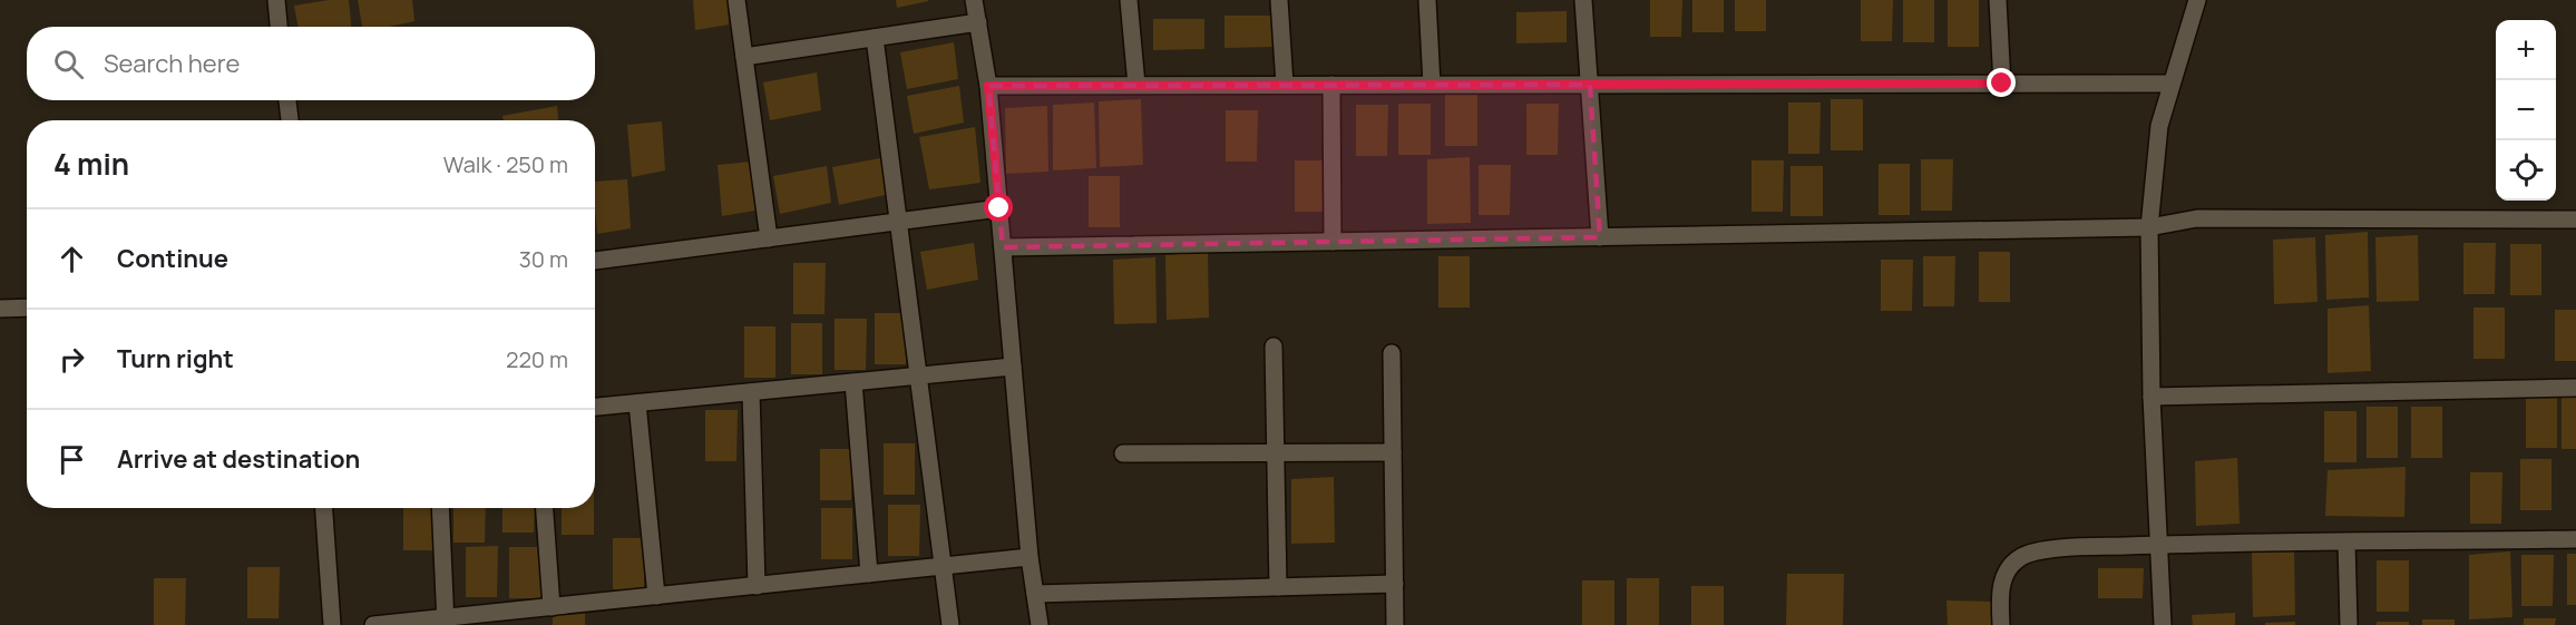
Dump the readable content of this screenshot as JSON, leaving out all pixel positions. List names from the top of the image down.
{
  "page": {
    "map_buttons": ["+", "−"],
    "search": "Search here",
    "heading": ["4 min", "Walk · 250 m"],
    "list": [
      ["Continue", "30 m"],
      ["Turn right", "220 m"],
      "Arrive at destination"
    ]
  }
}
